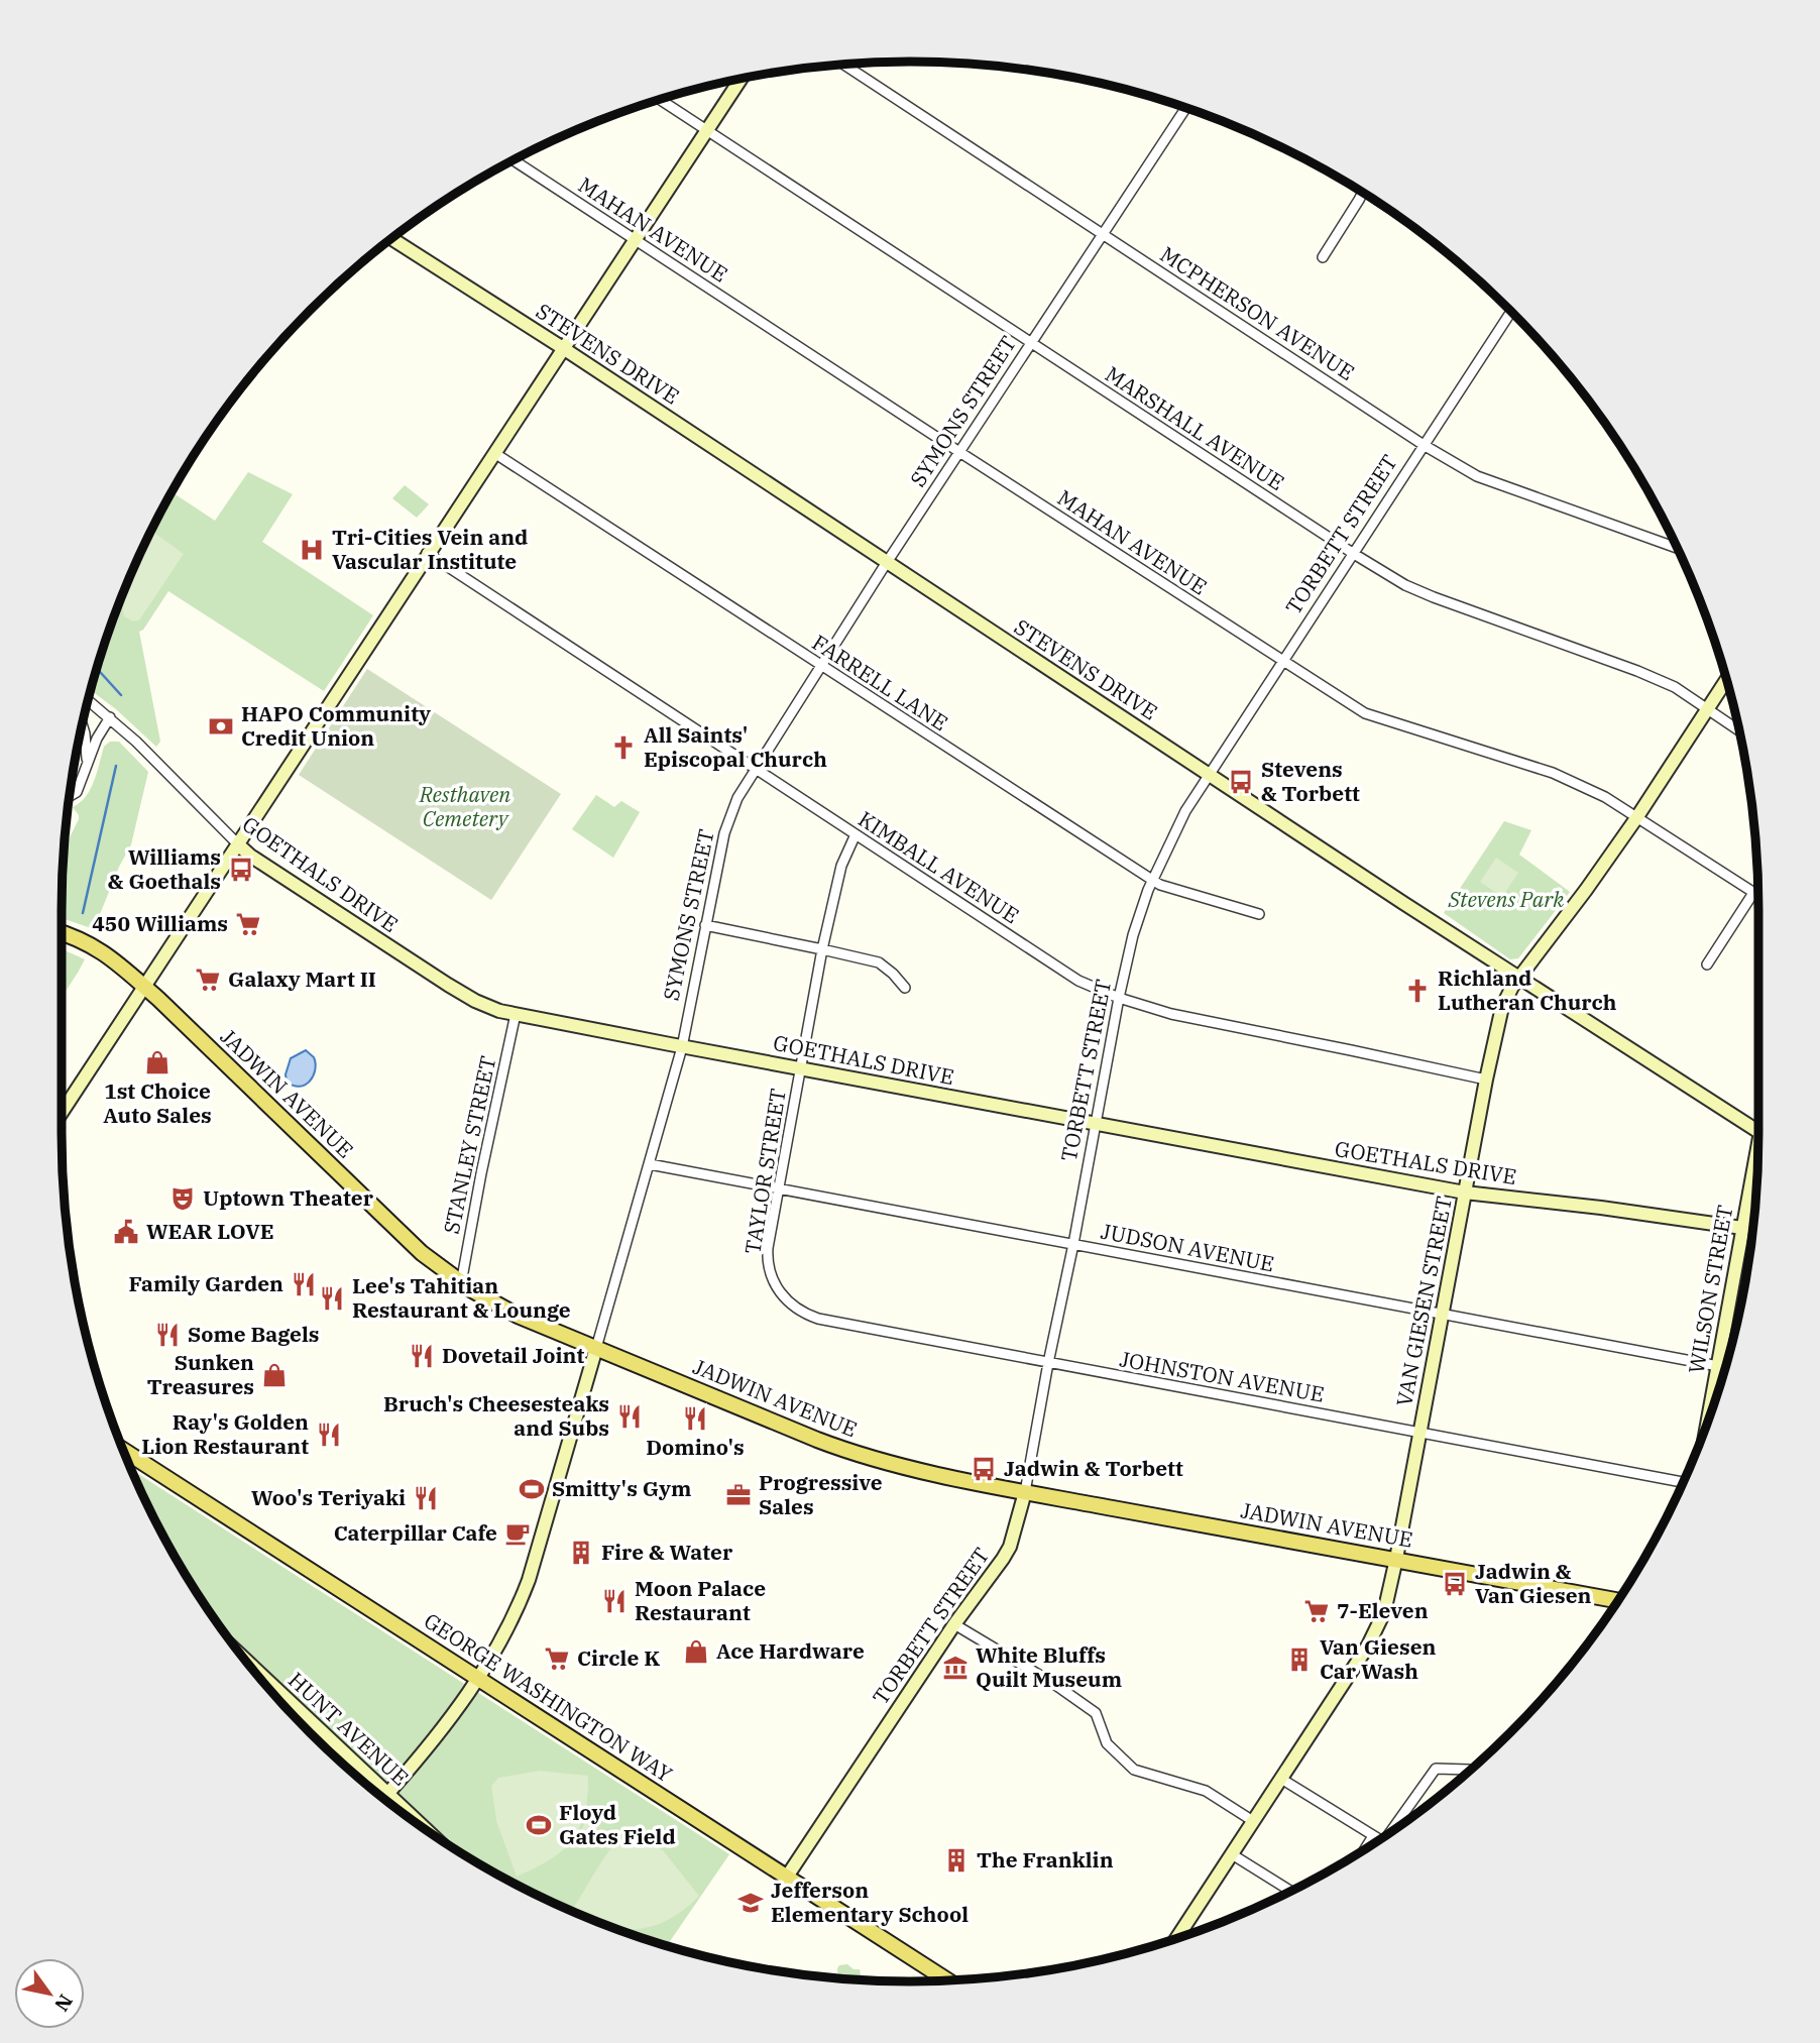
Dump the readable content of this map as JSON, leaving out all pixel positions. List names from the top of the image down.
{
  "streets": {
    "main road": ["JADWIN AVENUE", "GEORGE WASHINGTON WAY"],
    "street": [
      "MAHAN AVENUE",
      "MCPHERSON AVENUE",
      "STEVENS DRIVE",
      "SYMONS STREET",
      "MARSHALL AVENUE",
      "TORBETT STREET",
      "FARRELL LANE",
      "KIMBALL AVENUE",
      "GOETHALS DRIVE",
      "STANLEY STREET",
      "TAYLOR STREET",
      "JUDSON AVENUE",
      "WILSON STREET",
      "VAN GIESEN STREET",
      "JOHNSTON AVENUE",
      "HUNT AVENUE"
    ]
  },
  "crossings": [
    ["MAHAN AVENUE", "SYMONS STREET"],
    ["MAHAN AVENUE", "TORBETT STREET"],
    ["MAHAN AVENUE", "VAN GIESEN STREET"],
    ["MCPHERSON AVENUE", "SYMONS STREET"],
    ["MCPHERSON AVENUE", "TORBETT STREET"],
    ["STEVENS DRIVE", "SYMONS STREET"],
    ["STEVENS DRIVE", "TORBETT STREET"],
    ["STEVENS DRIVE", "VAN GIESEN STREET"],
    ["SYMONS STREET", "MARSHALL AVENUE"],
    ["SYMONS STREET", "FARRELL LANE"],
    ["SYMONS STREET", "KIMBALL AVENUE"],
    ["SYMONS STREET", "GOETHALS DRIVE"],
    ["SYMONS STREET", "JADWIN AVENUE"],
    ["SYMONS STREET", "JUDSON AVENUE"],
    ["SYMONS STREET", "GEORGE WASHINGTON WAY"],
    ["SYMONS STREET", "HUNT AVENUE"],
    ["MARSHALL AVENUE", "TORBETT STREET"],
    ["MARSHALL AVENUE", "VAN GIESEN STREET"],
    ["TORBETT STREET", "FARRELL LANE"],
    ["TORBETT STREET", "KIMBALL AVENUE"],
    ["TORBETT STREET", "GOETHALS DRIVE"],
    ["TORBETT STREET", "JADWIN AVENUE"],
    ["TORBETT STREET", "JUDSON AVENUE"],
    ["TORBETT STREET", "JOHNSTON AVENUE"],
    ["TORBETT STREET", "GEORGE WASHINGTON WAY"],
    ["KIMBALL AVENUE", "TAYLOR STREET"],
    ["KIMBALL AVENUE", "VAN GIESEN STREET"],
    ["GOETHALS DRIVE", "STANLEY STREET"],
    ["GOETHALS DRIVE", "TAYLOR STREET"],
    ["GOETHALS DRIVE", "WILSON STREET"],
    ["GOETHALS DRIVE", "VAN GIESEN STREET"],
    ["JADWIN AVENUE", "STANLEY STREET"],
    ["JADWIN AVENUE", "VAN GIESEN STREET"],
    ["TAYLOR STREET", "JUDSON AVENUE"],
    ["TAYLOR STREET", "JOHNSTON AVENUE"],
    ["JUDSON AVENUE", "WILSON STREET"],
    ["JUDSON AVENUE", "VAN GIESEN STREET"],
    ["VAN GIESEN STREET", "JOHNSTON AVENUE"]
  ],
  "parks": ["Resthaven Cemetery", "Stevens Park"],
  "places": {
    "hospital": ["Tri-Cities Vein and Vascular Institute"],
    "bank": ["HAPO Community Credit Union"],
    "church": ["All Saints' Episcopal Church", "Richland Lutheran Church"],
    "bus stop": [
      "Stevens & Torbett",
      "Williams & Goethals",
      "Jadwin & Torbett",
      "Jadwin & Van Giesen"
    ],
    "supermarket": [
      "450 Williams",
      "Galaxy Mart II",
      "7-Eleven",
      "Circle K"
    ],
    "shop": ["1st Choice Auto Sales", "Sunken Treasures", "Ace Hardware"],
    "theatre": ["Uptown Theater"],
    "public building": ["WEAR LOVE"],
    "restaurant": [
      "Family Garden",
      "Lee's Tahitian Restaurant & Lounge",
      "Some Bagels",
      "Dovetail Joint",
      "Bruch's Cheesesteaks and Subs",
      "Domino's",
      "Ray's Golden Lion Restaurant",
      "Woo's Teriyaki",
      "Moon Palace Restaurant"
    ],
    "sports": ["Smitty's Gym", "Floyd Gates Field"],
    "office": ["Progressive Sales"],
    "cafe": ["Caterpillar Cafe"],
    "building": ["Fire & Water", "Van Giesen Car Wash", "The Franklin"],
    "museum": ["White Bluffs Quilt Museum"],
    "school or university": ["Jefferson Elementary School"]
  },
  "north": "bottom right"
}
